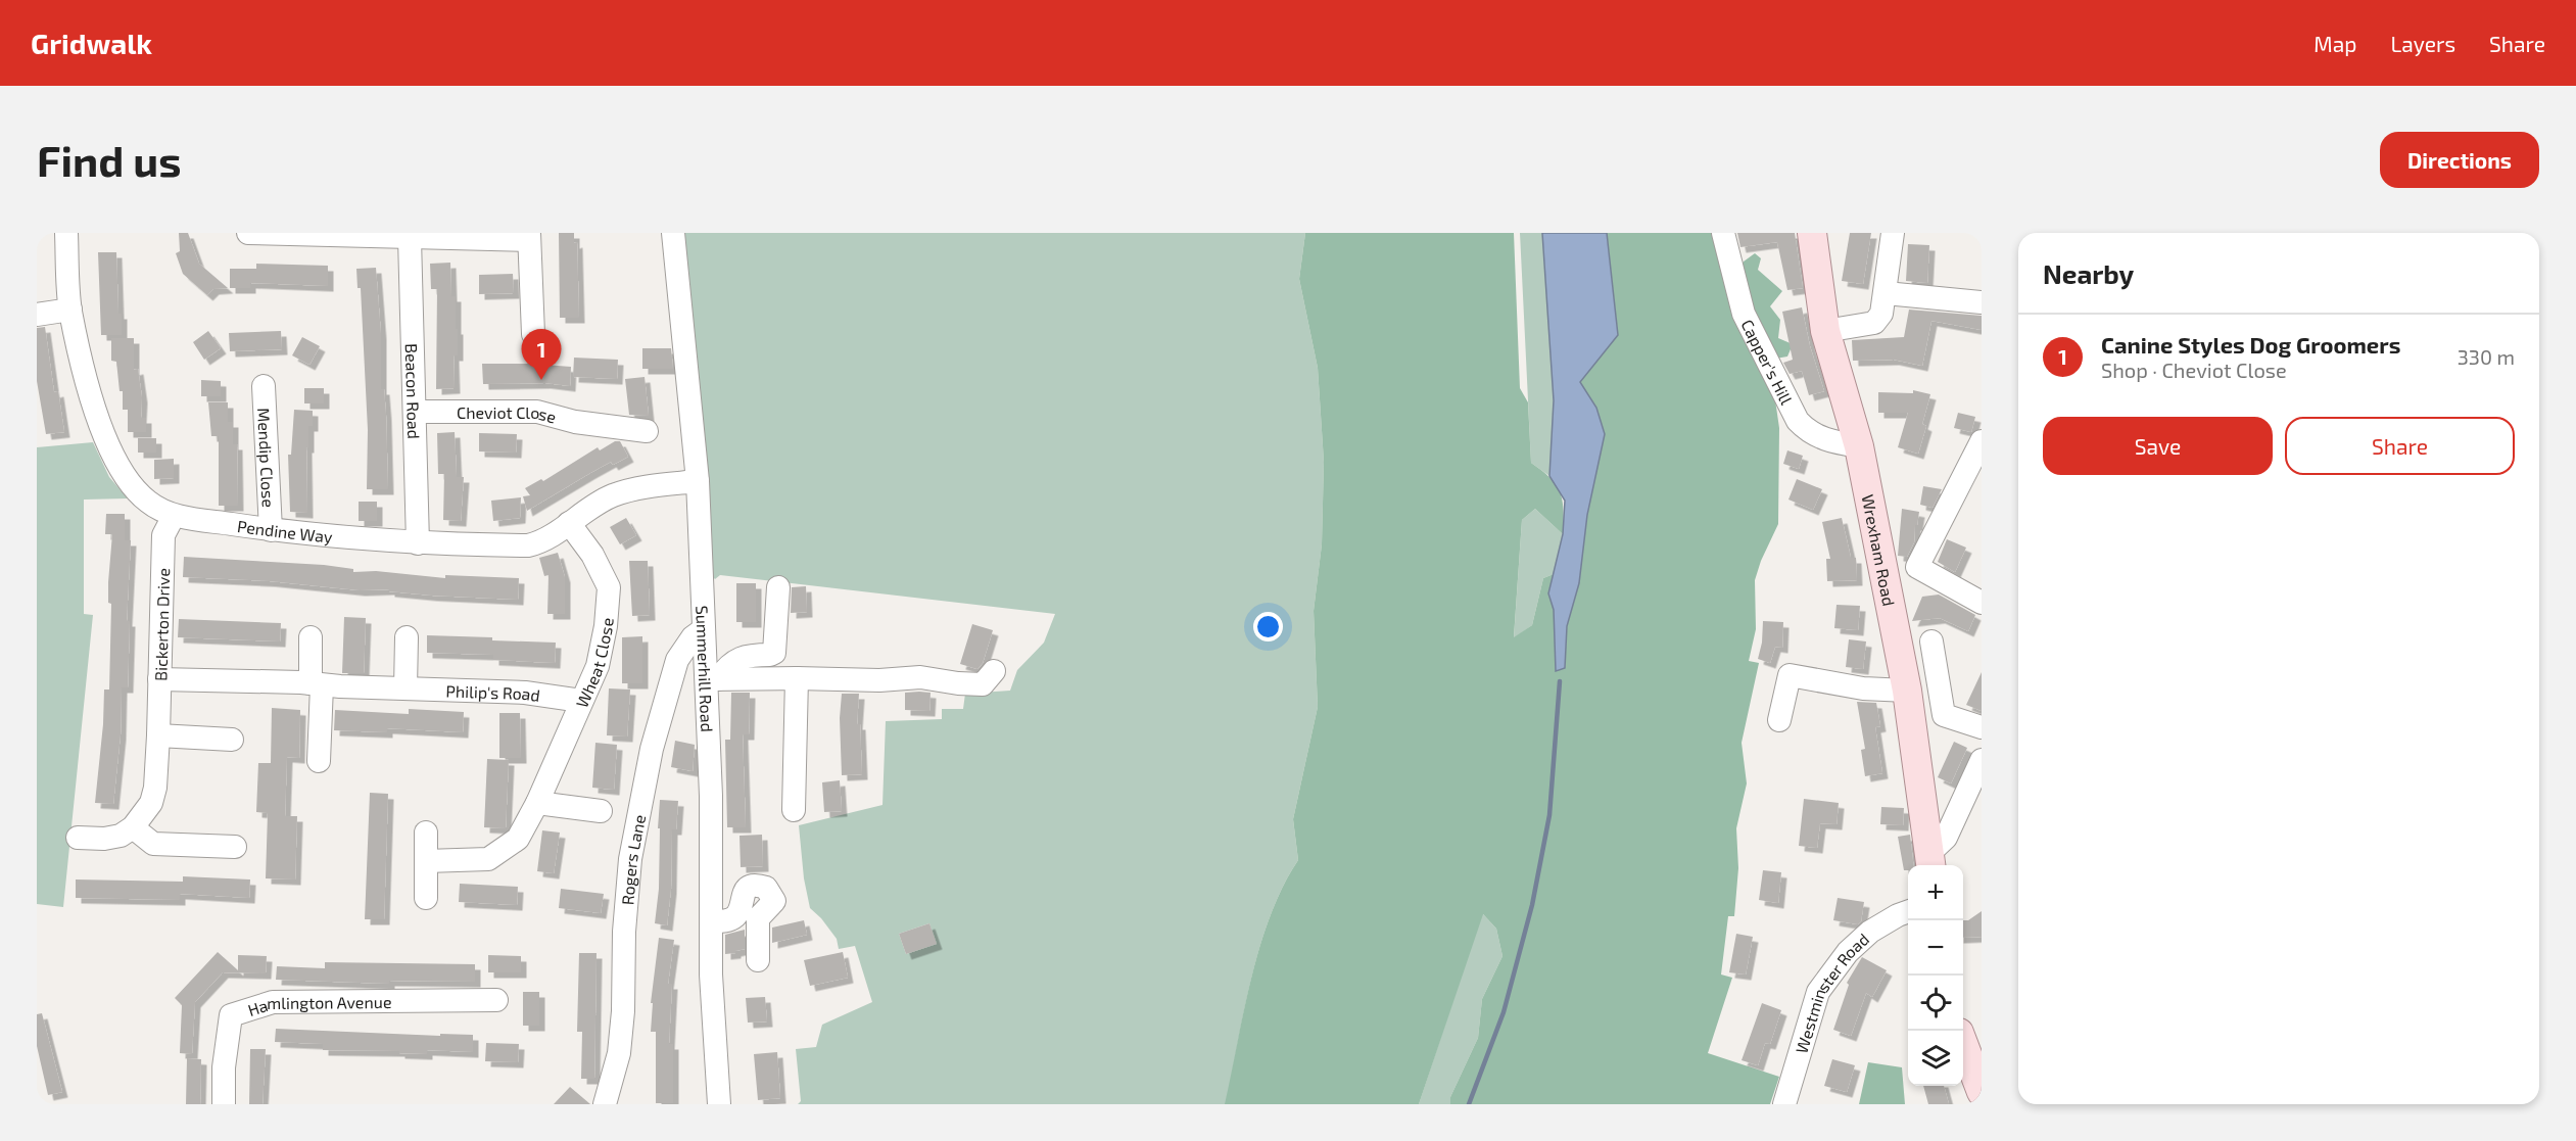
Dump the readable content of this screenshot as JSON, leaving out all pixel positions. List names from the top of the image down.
{
  "streets": {
    "main road": ["Wrexham Road"],
    "street": [
      "Capper's Hill",
      "Beacon Road",
      "Cheviot Close",
      "Mendip Close",
      "Pendine Way",
      "Bickerton Drive",
      "Wheat Close",
      "Summerhill Road",
      "Philip's Road",
      "Rogers Lane",
      "Westminster Road",
      "Hamlington Avenue"
    ]
  },
  "crossings": [
    ["Capper's Hill", "Wrexham Road"],
    ["Beacon Road", "Cheviot Close"],
    ["Beacon Road", "Pendine Way"],
    ["Mendip Close", "Pendine Way"],
    ["Pendine Way", "Bickerton Drive"],
    ["Pendine Way", "Wheat Close"],
    ["Pendine Way", "Summerhill Road"],
    ["Bickerton Drive", "Philip's Road"],
    ["Wheat Close", "Philip's Road"],
    ["Summerhill Road", "Rogers Lane"]
  ],
  "page": {
    "header": "Gridwalk",
    "nav": ["Map", "Layers", "Share"],
    "buttons": [
      "Directions",
      ["Save", "Share"]
    ],
    "title": "Find us",
    "heading": "Nearby",
    "list": [
      {
        "mark": "1",
        "name": "Canine Styles Dog Groomers",
        "note": "Shop · Cheviot Close",
        "value": "330 m"
      }
    ],
    "pins": "1",
    "map_buttons": ["+", "−"]
  }
}
